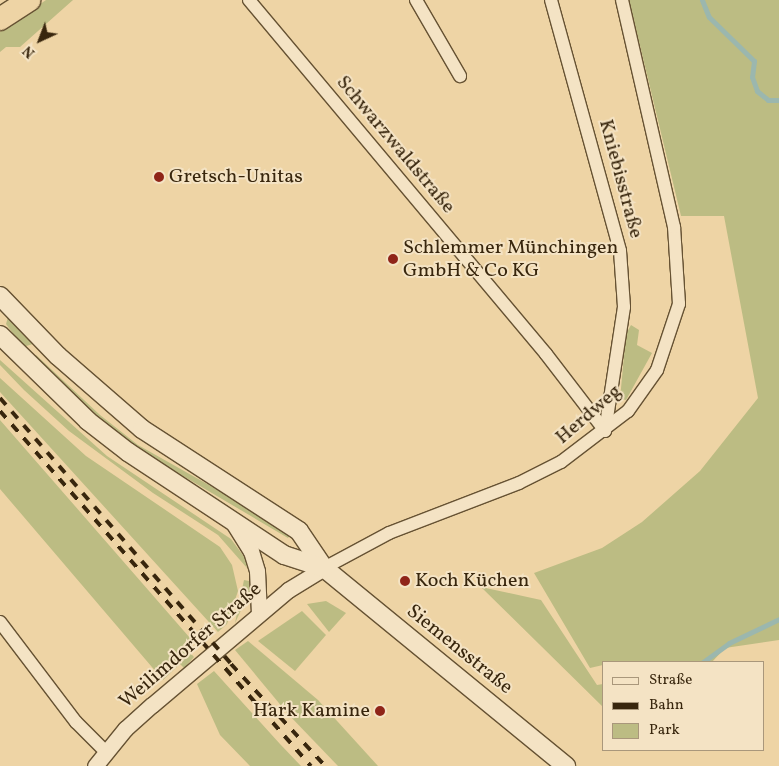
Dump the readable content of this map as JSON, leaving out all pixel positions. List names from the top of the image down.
{
  "streets": {
    "main road": ["Siemensstraße"],
    "street": [
      "Schwarzwaldstraße",
      "Kniebisstraße",
      "Herdweg",
      "Weilimdorfer Straße"
    ]
  },
  "crossings": [
    ["Schwarzwaldstraße", "Kniebisstraße"],
    ["Schwarzwaldstraße", "Herdweg"],
    ["Kniebisstraße", "Herdweg"],
    ["Herdweg", "Weilimdorfer Straße"],
    ["Herdweg", "Siemensstraße"],
    ["Weilimdorfer Straße", "Siemensstraße"]
  ],
  "places": [
    "Gretsch-Unitas",
    "Schlemmer Münchingen GmbH & Co KG",
    "Koch Küchen",
    "Hark Kamine"
  ],
  "legend": ["Straße", "Bahn", "Park"],
  "north": "bottom left"
}
